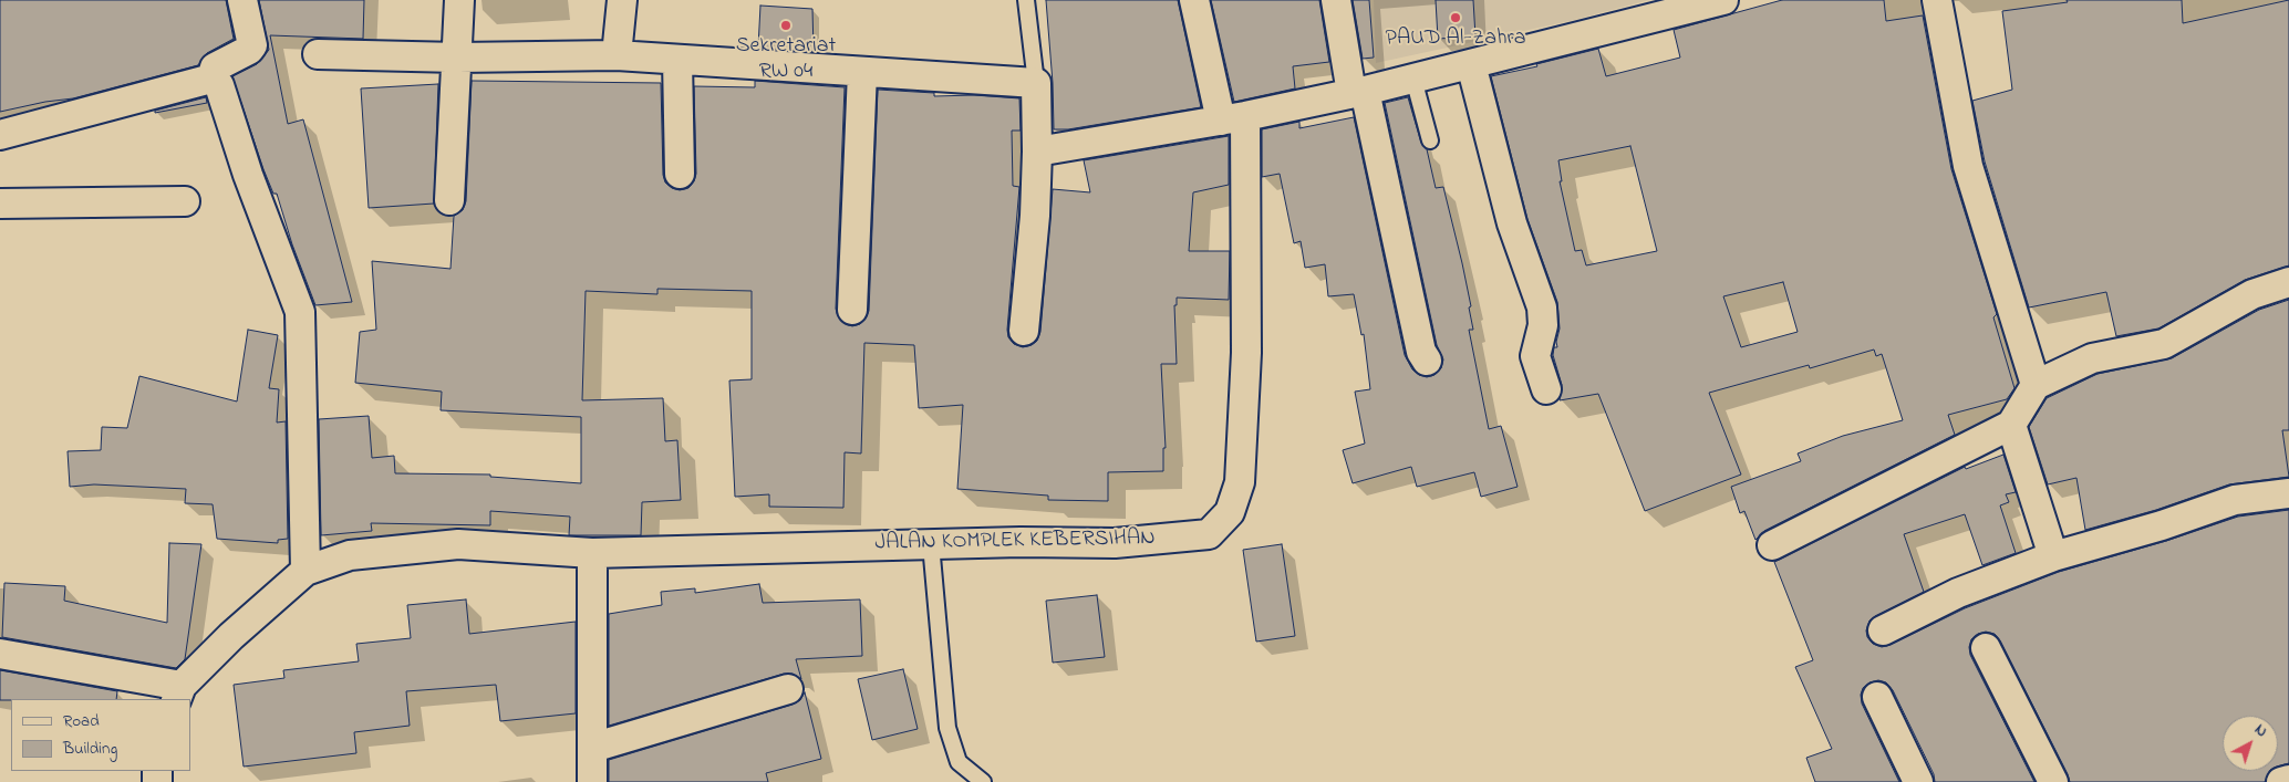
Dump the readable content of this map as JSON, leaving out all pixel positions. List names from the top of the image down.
{
  "streets": {
    "street": ["JALAN KOMPLEK KEBERSIHAN"]
  },
  "places": ["PAUD Al-Zahra", "Sekretariat RW 04"],
  "legend": ["Road", "Building"],
  "north": "top right"
}
